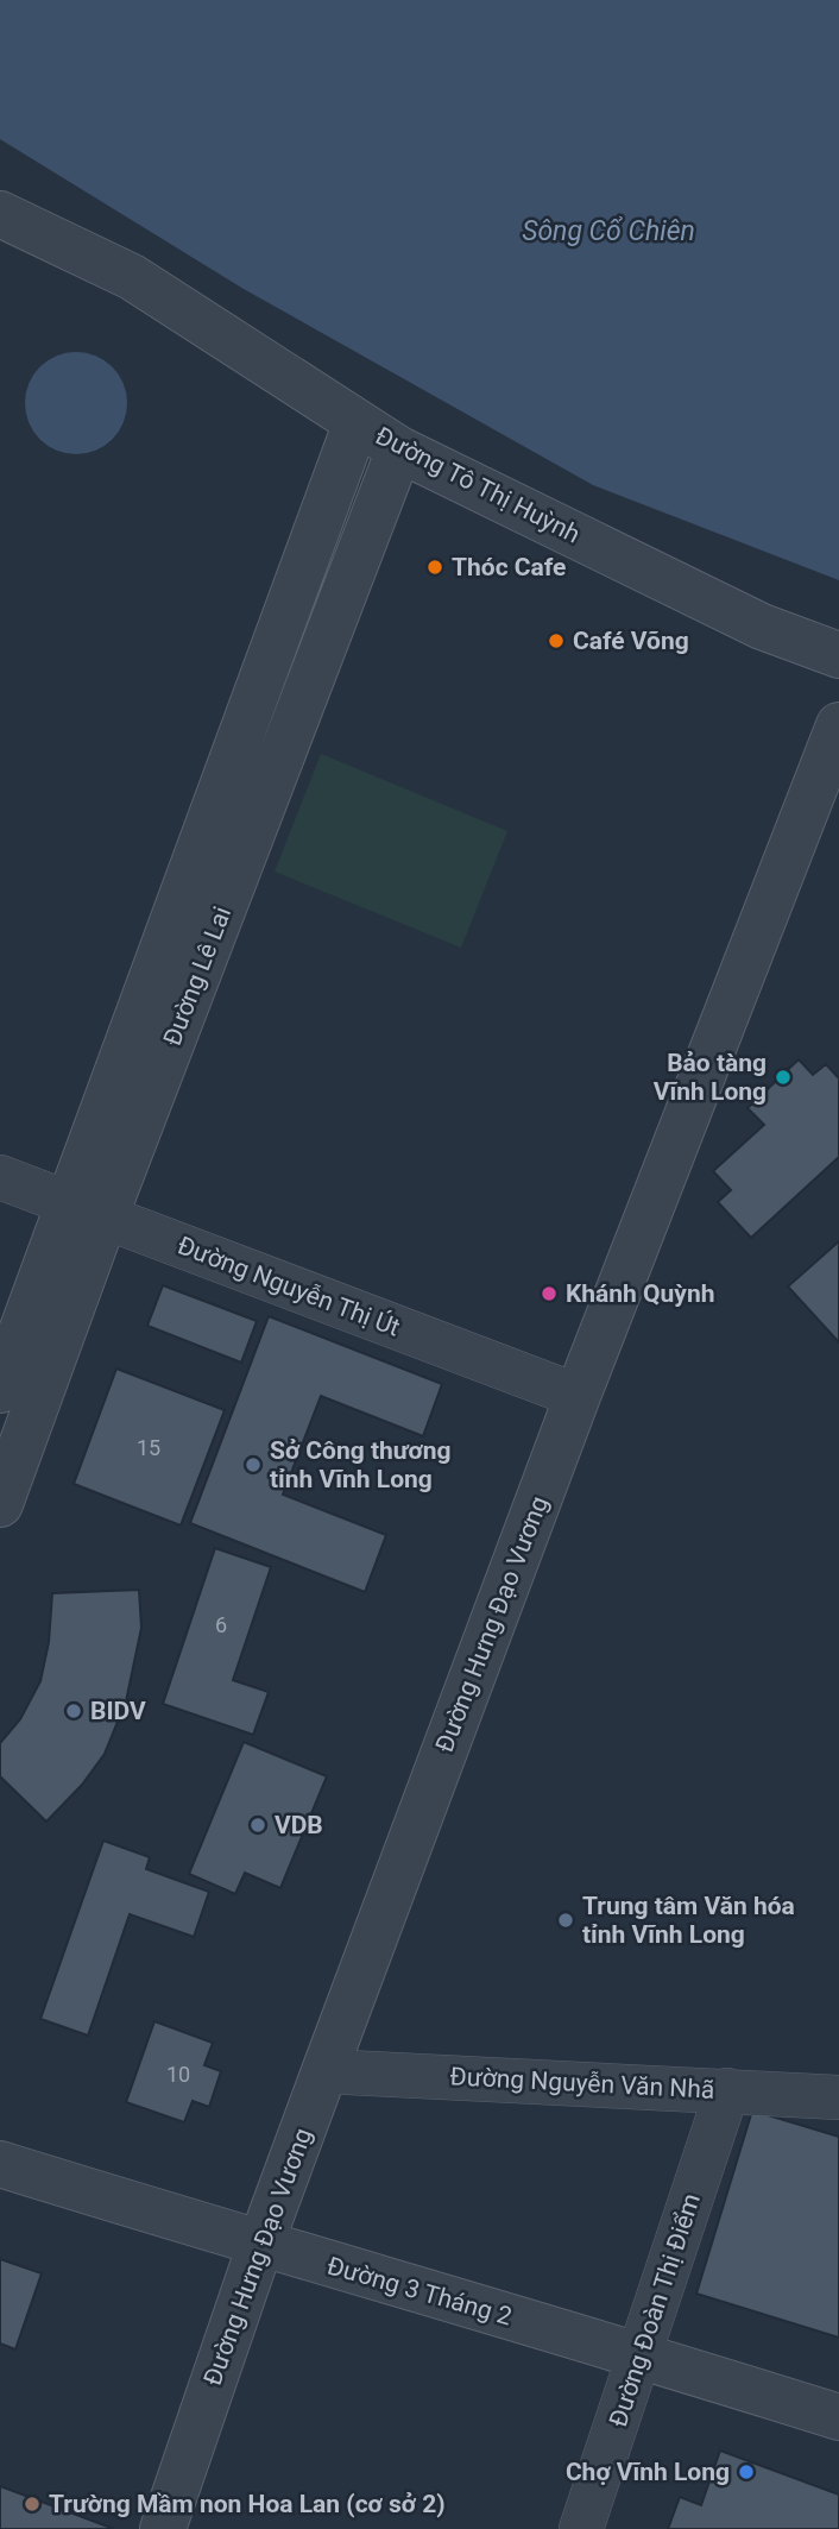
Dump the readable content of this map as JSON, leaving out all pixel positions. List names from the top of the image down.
{
  "streets": {
    "street": [
      "Đường Tô Thị Huỳnh",
      "Đường Lê Lai",
      "Đường Nguyễn Thị Út",
      "Đường Hưng Đạo Vương",
      "Đường Nguyễn Văn Nhã",
      "Đường 3 Tháng 2",
      "Đường Đoàn Thị Điểm"
    ]
  },
  "crossings": [
    ["Đường Tô Thị Huỳnh", "Đường Lê Lai"],
    ["Đường Lê Lai", "Đường Nguyễn Thị Út"],
    ["Đường Nguyễn Thị Út", "Đường Hưng Đạo Vương"],
    ["Đường Hưng Đạo Vương", "Đường Nguyễn Văn Nhã"],
    ["Đường Hưng Đạo Vương", "Đường 3 Tháng 2"],
    ["Đường Nguyễn Văn Nhã", "Đường Đoàn Thị Điểm"],
    ["Đường 3 Tháng 2", "Đường Đoàn Thị Điểm"]
  ],
  "water": ["Sông Cổ Chiên"],
  "places": [
    "Thóc Cafe",
    "Café Võng",
    "Bảo tàng Vĩnh Long",
    "Khánh Quỳnh",
    "Sở Công thương tỉnh Vĩnh Long",
    "BIDV",
    "VDB",
    "Trung tâm Văn hóa tỉnh Vĩnh Long",
    "Chợ Vĩnh Long",
    "Trường Mầm non Hoa Lan (cơ sở 2)"
  ],
  "house_numbers": ["15", "6", "10"]
}
